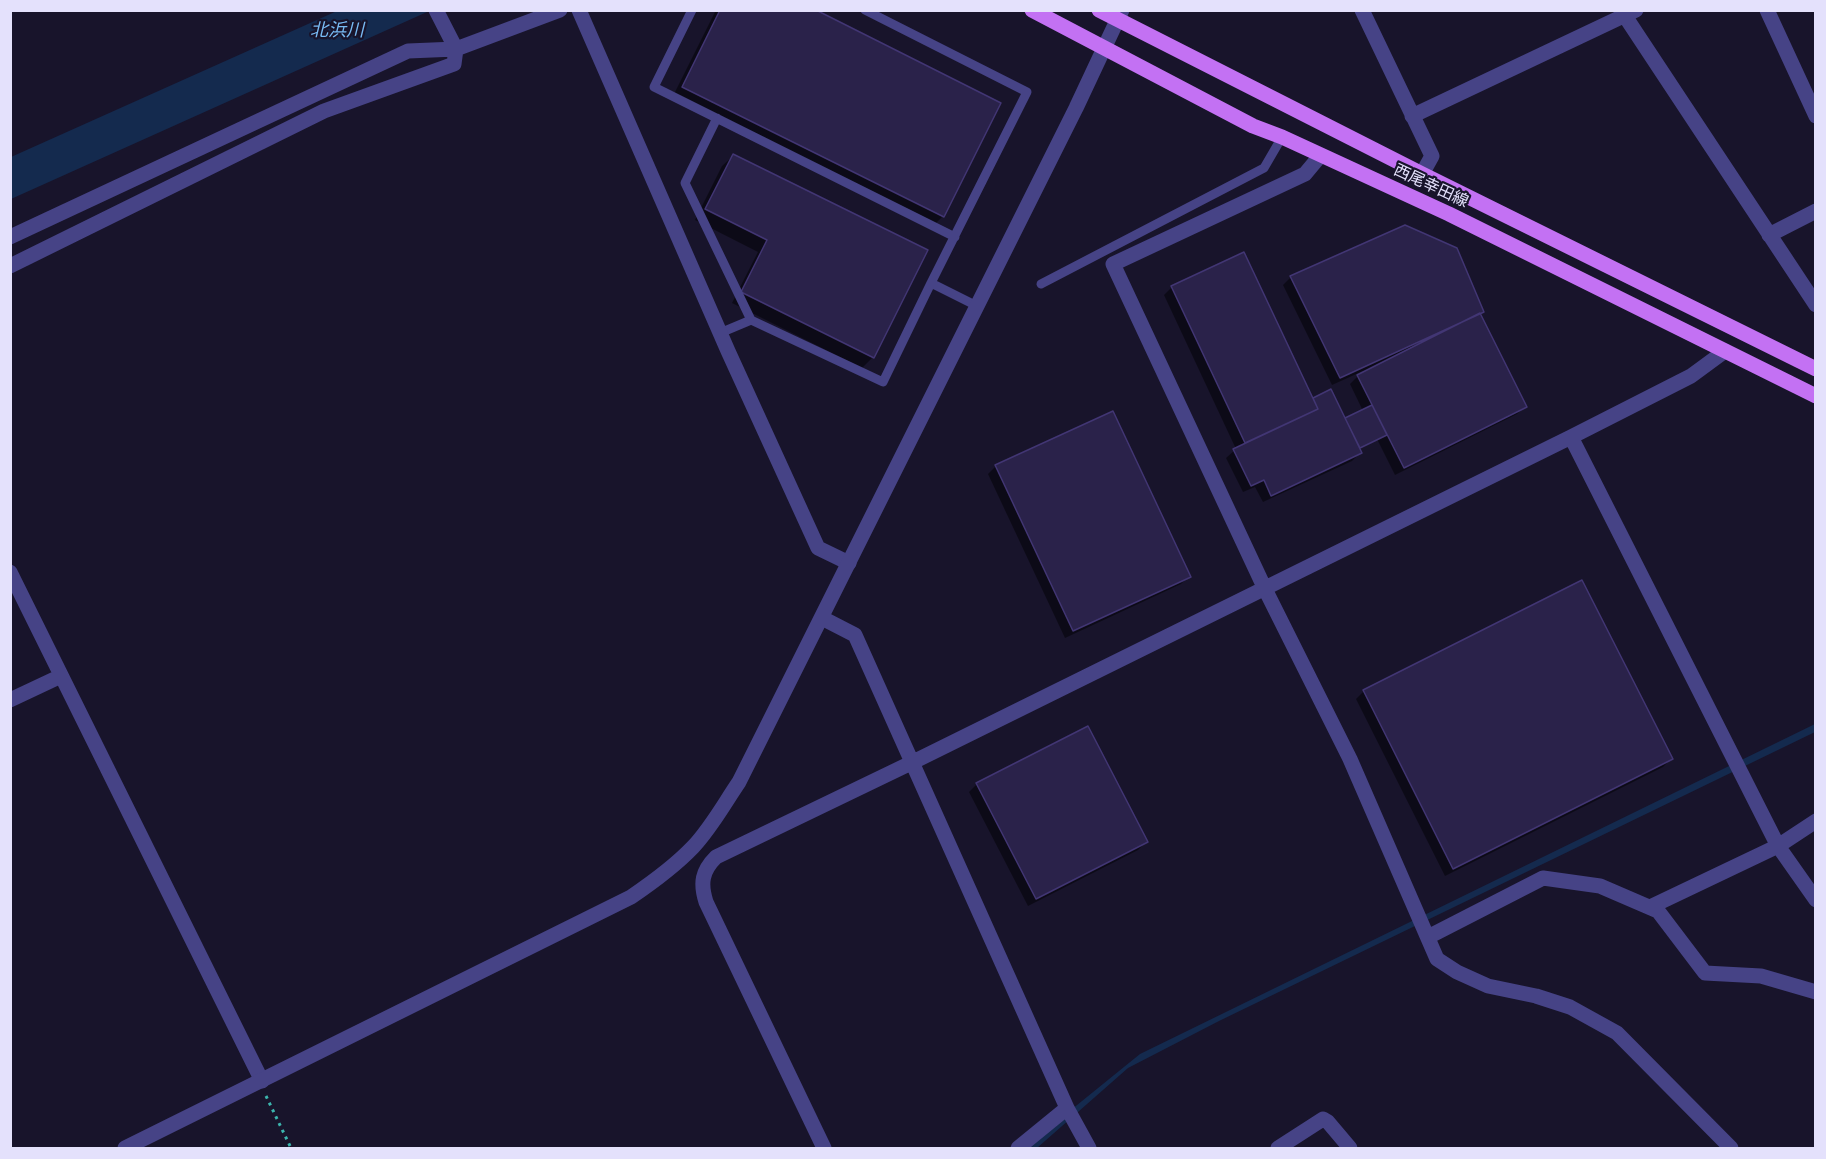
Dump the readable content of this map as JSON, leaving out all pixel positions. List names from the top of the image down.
{
  "streets": {
    "main road": ["西尾幸田線"]
  },
  "water": ["北浜川"]
}
